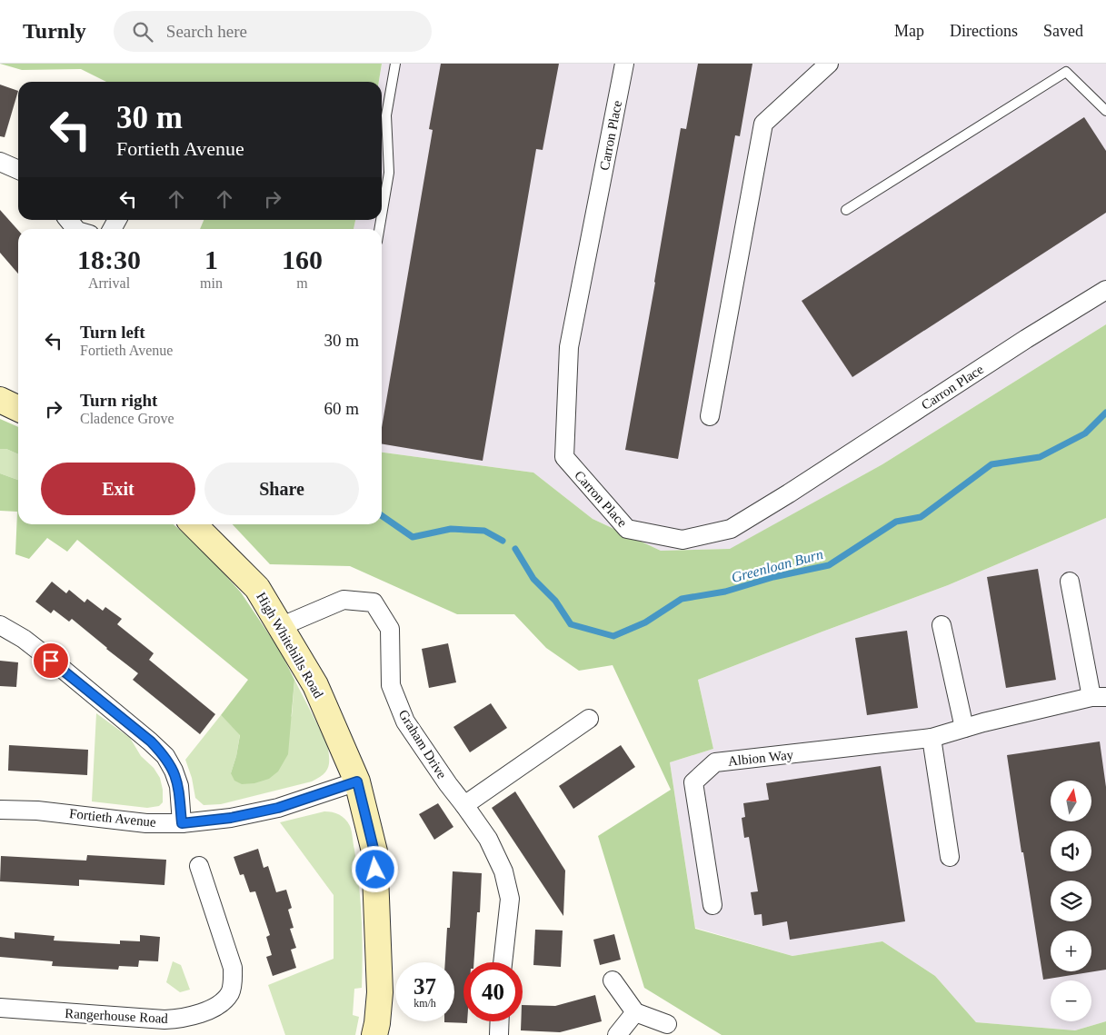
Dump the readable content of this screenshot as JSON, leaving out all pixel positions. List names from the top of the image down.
{
  "streets": {
    "street": [
      "Carron Place",
      "High Whitehills Road",
      "Graham Drive",
      "Albion Way",
      "Fortieth Avenue",
      "Rangerhouse Road"
    ]
  },
  "crossings": [
    ["High Whitehills Road", "Graham Drive"],
    ["High Whitehills Road", "Fortieth Avenue"]
  ],
  "water": ["Greenloan Burn"],
  "north": "top",
  "page": {
    "header": "Turnly",
    "search": "Search here",
    "nav": ["Map", "Directions", "Saved"],
    "turn": ["30 m", "Fortieth Avenue"],
    "eta": [
      "18:30",
      "Arrival",
      "1",
      "min",
      "160",
      "m"
    ],
    "list": [
      {
        "name": "Turn left",
        "note": "Fortieth Avenue",
        "value": "30 m"
      },
      {
        "name": "Turn right",
        "note": "Cladence Grove",
        "value": "60 m"
      }
    ],
    "buttons": ["Exit", "Share"],
    "map_buttons": ["+", "−"],
    "speed": "37 km/h",
    "limit": "40"
  }
}
